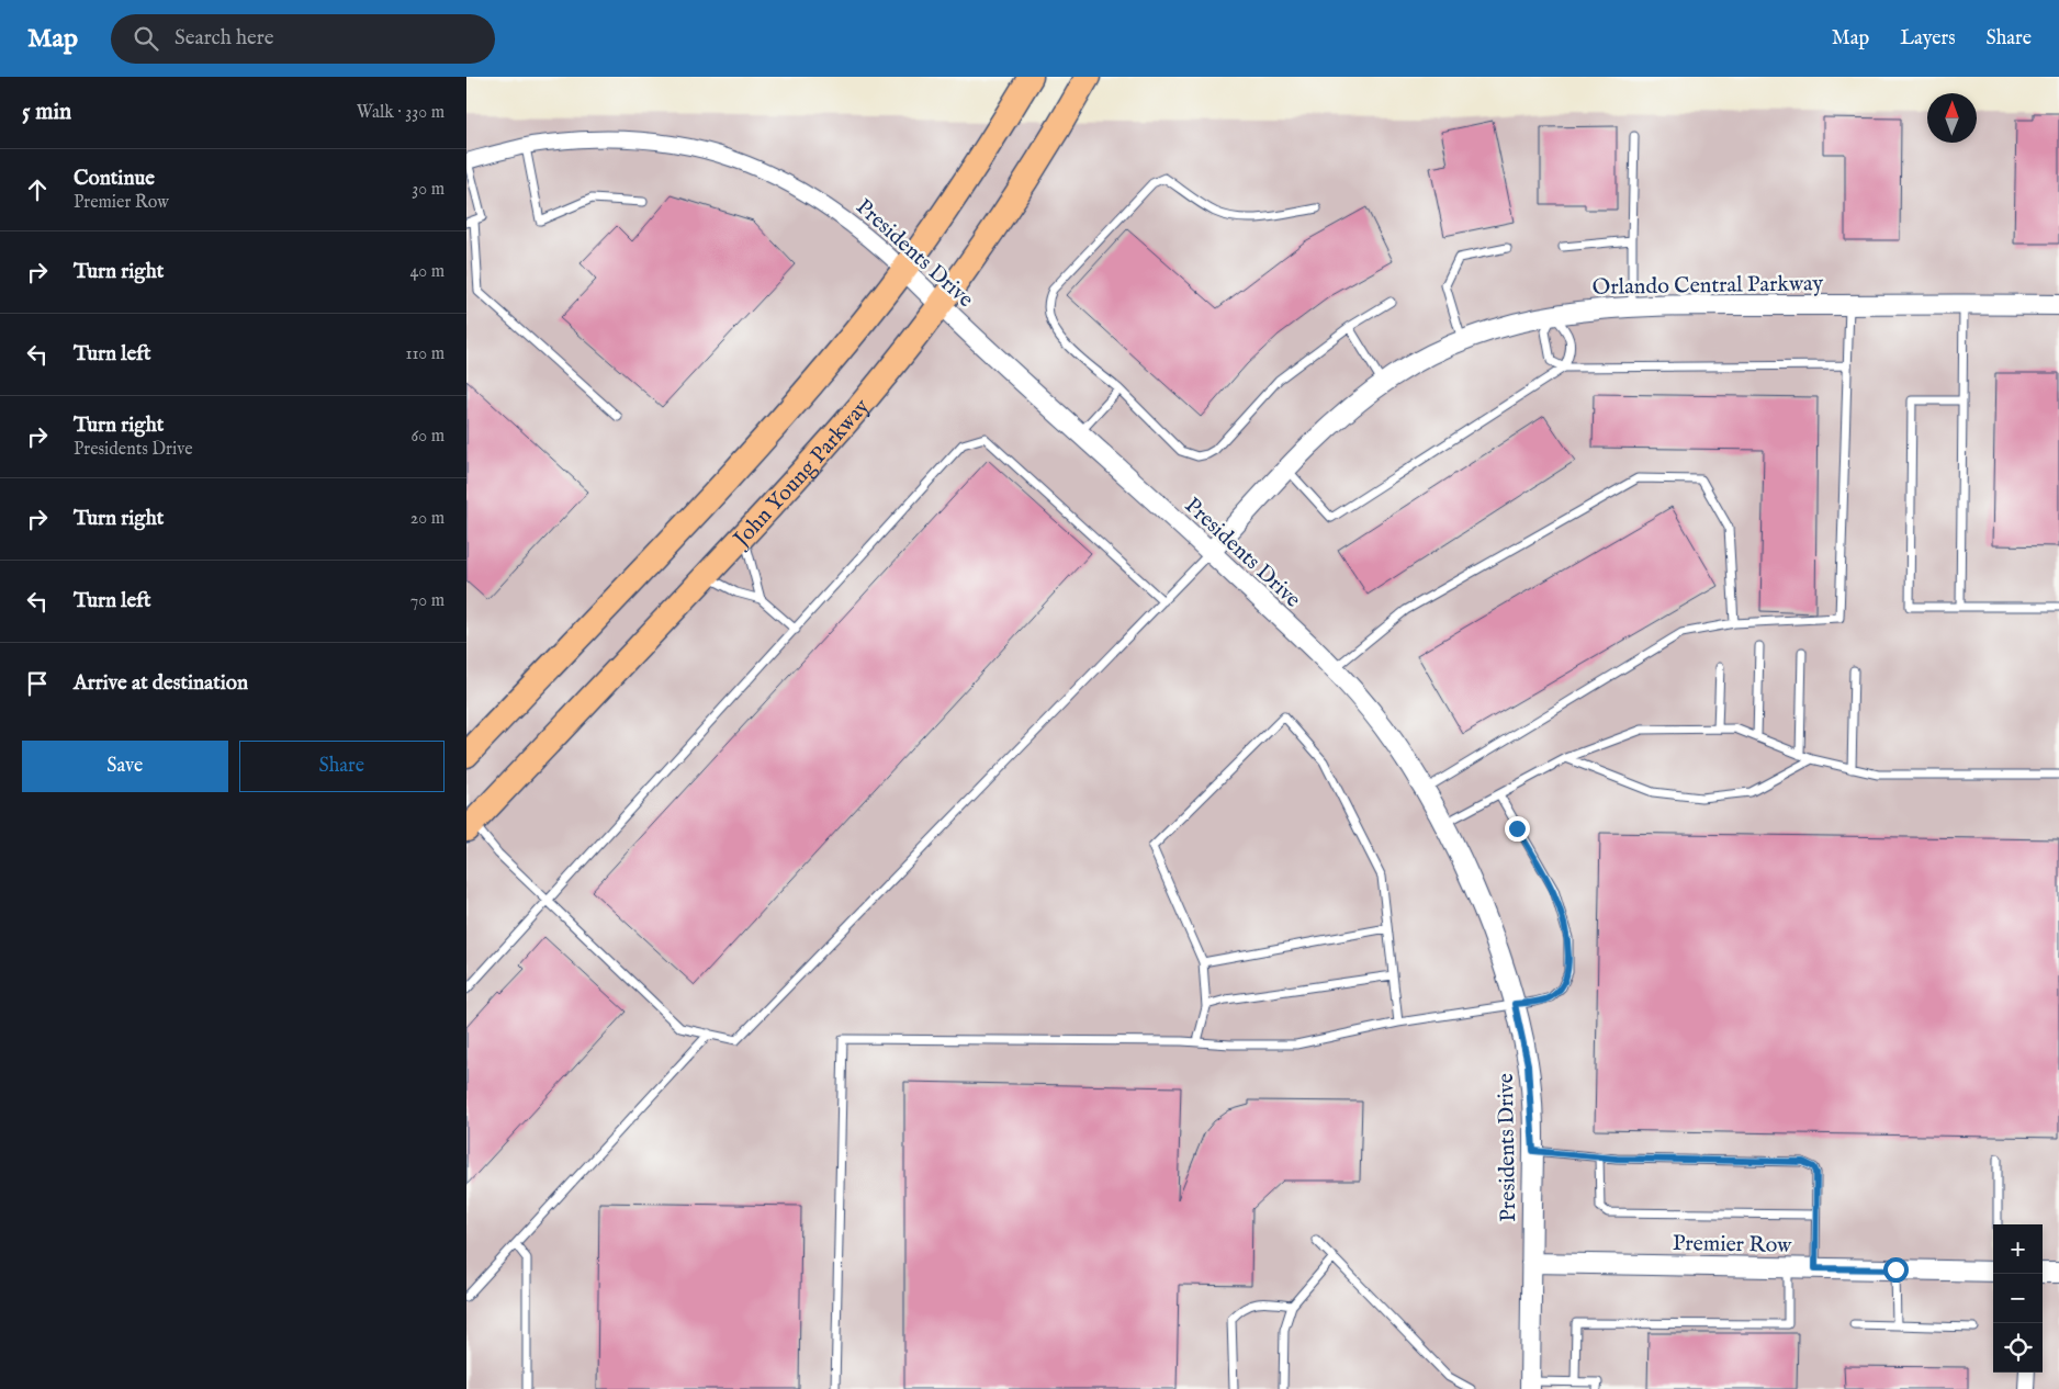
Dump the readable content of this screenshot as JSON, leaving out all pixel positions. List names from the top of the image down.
{
  "streets": {
    "highway": ["John Young Parkway"],
    "street": ["Presidents Drive", "Orlando Central Parkway", "Premier Row"]
  },
  "crossings": [
    ["Presidents Drive", "Orlando Central Parkway"],
    ["Presidents Drive", "John Young Parkway"],
    ["Presidents Drive", "Premier Row"]
  ],
  "north": "top",
  "page": {
    "header": "Map",
    "search": "Search here",
    "nav": ["Map", "Layers", "Share"],
    "heading": ["5 min", "Walk · 330 m"],
    "list": [
      ["Continue", "Premier Row", "30 m"],
      ["Turn right", "40 m"],
      ["Turn left", "110 m"],
      ["Turn right", "Presidents Drive", "60 m"],
      ["Turn right", "20 m"],
      ["Turn left", "70 m"],
      "Arrive at destination"
    ],
    "buttons": ["Save", "Share"],
    "map_buttons": ["+", "−"]
  }
}
